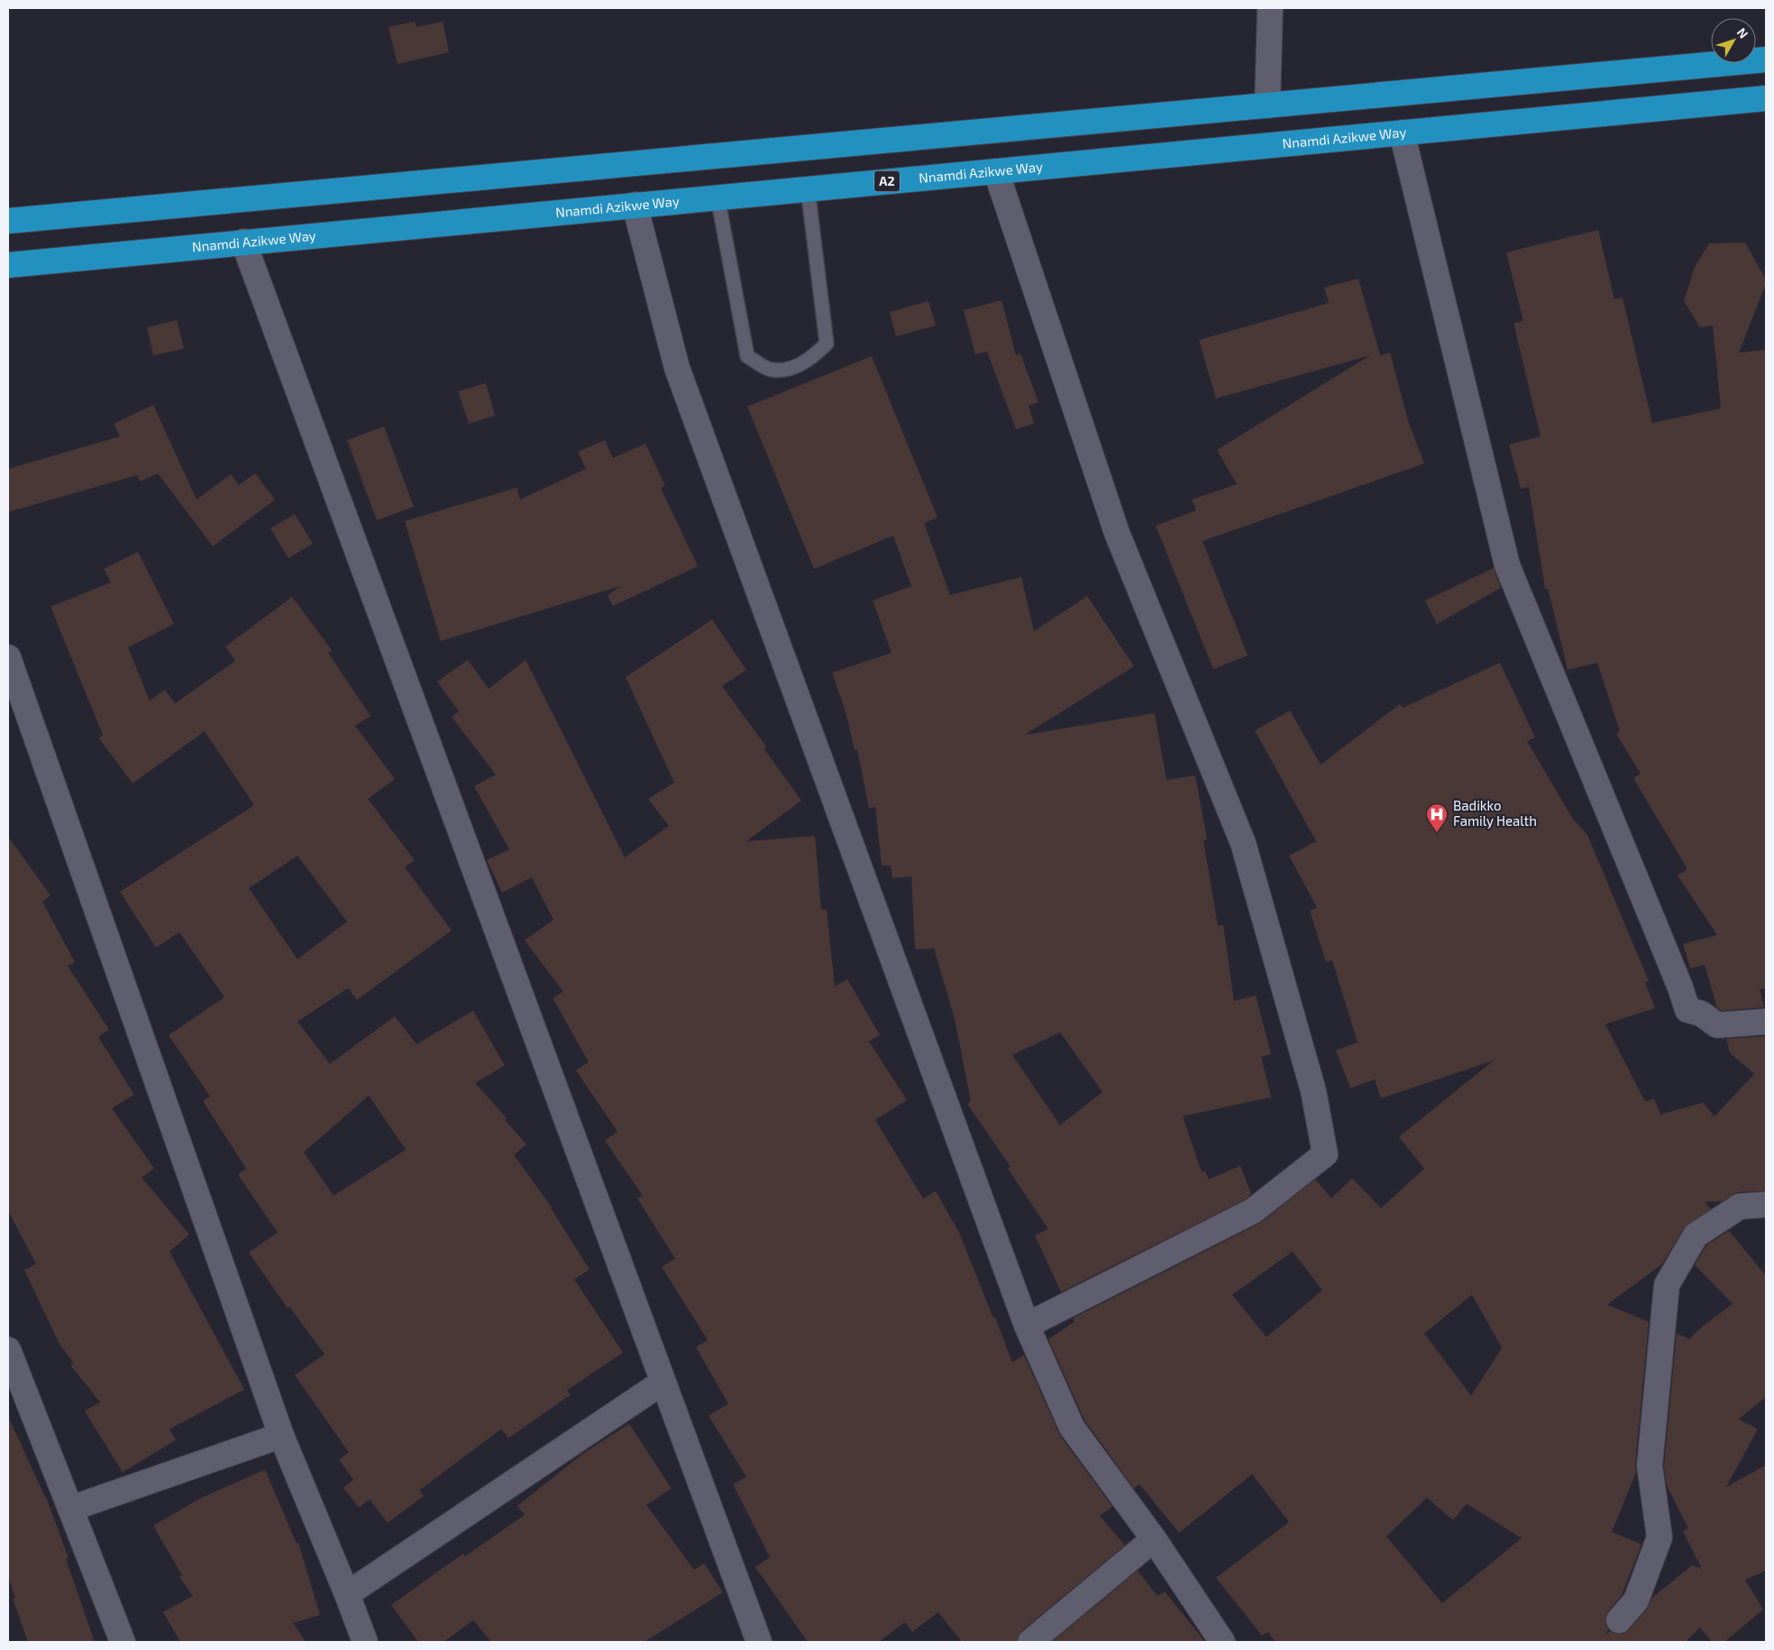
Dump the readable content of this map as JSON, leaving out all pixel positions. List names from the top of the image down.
{
  "streets": {
    "highway": ["Nnamdi Azikwe Way", "A2"]
  },
  "places": {
    "hospital": ["Badikko Family Health"]
  },
  "north": "top right"
}
